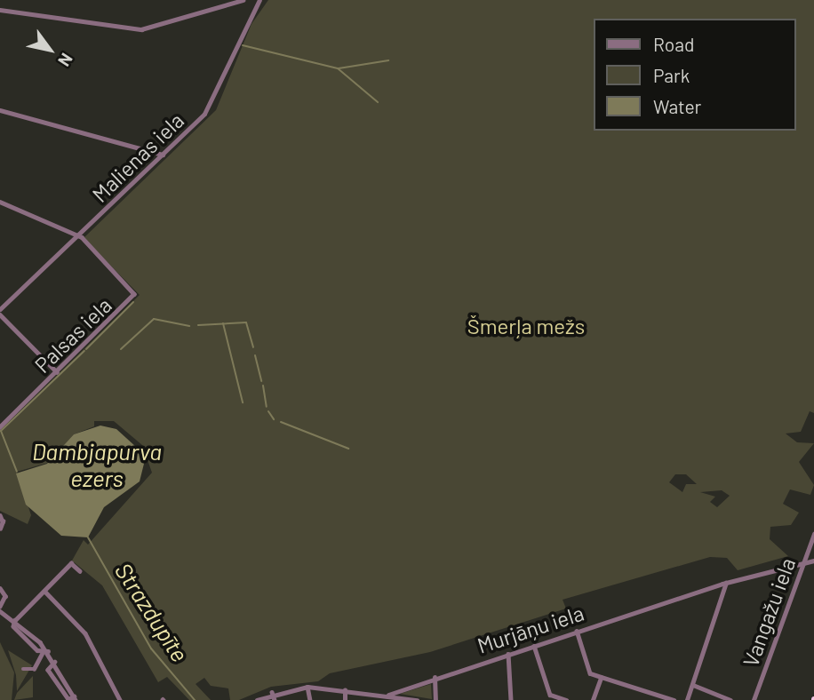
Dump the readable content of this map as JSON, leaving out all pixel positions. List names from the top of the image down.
{
  "streets": {
    "street": [
      "Malienas iela",
      "Palsas iela",
      "Vangažu iela",
      "Murjāņu iela"
    ]
  },
  "crossings": [
    ["Malienas iela", "Palsas iela"],
    ["Vangažu iela", "Murjāņu iela"]
  ],
  "water": ["Dambjapurva ezers", "Strazdupīte"],
  "parks": ["Šmerļa mežs"],
  "legend": ["Road", "Park", "Water"],
  "north": "bottom right"
}
